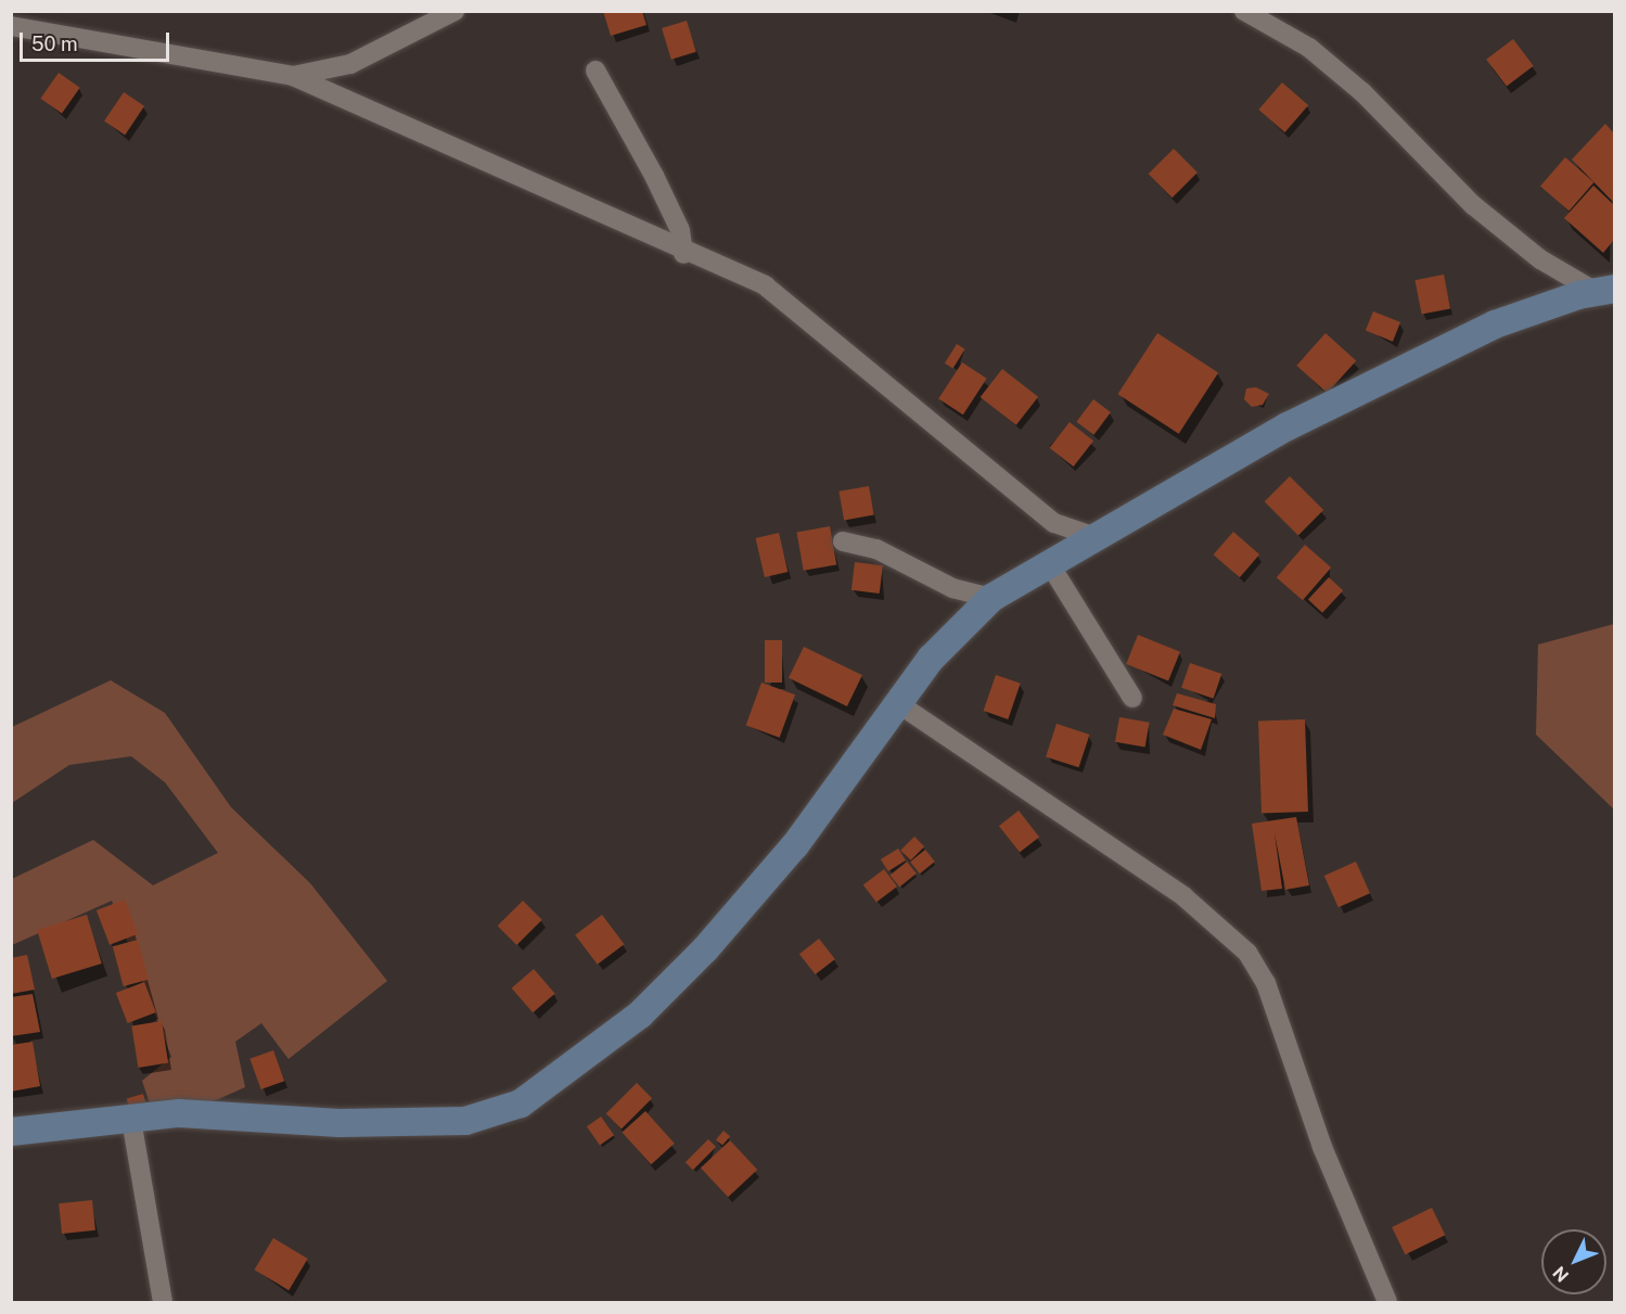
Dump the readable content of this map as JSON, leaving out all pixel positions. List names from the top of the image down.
{
  "scale_bar": "50 m",
  "north": "bottom left"
}
